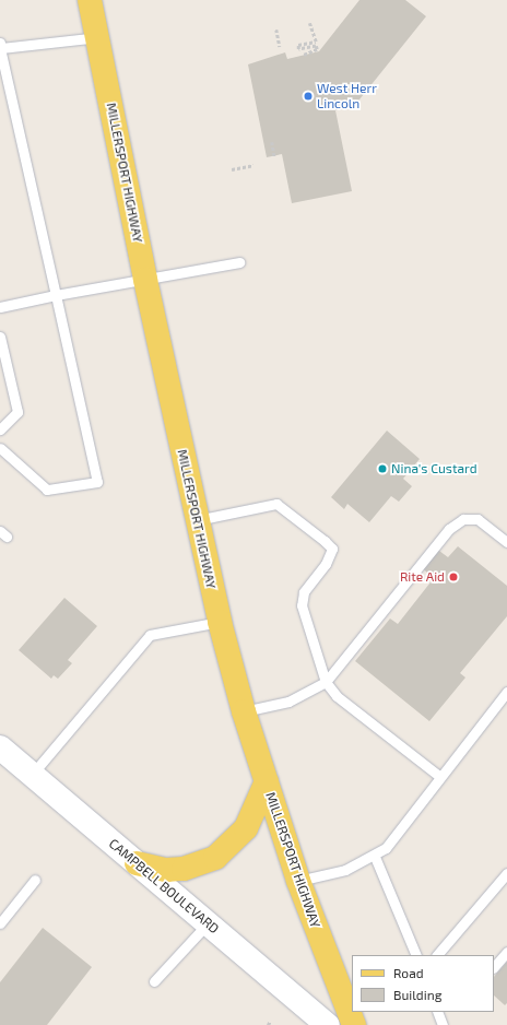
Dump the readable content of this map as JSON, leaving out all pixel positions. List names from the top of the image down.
{
  "streets": {
    "main road": ["MILLERSPORT HIGHWAY", "CAMPBELL BOULEVARD"]
  },
  "places": ["West Herr Lincoln", "Nina's Custard", "Rite Aid"],
  "legend": ["Road", "Building"]
}
